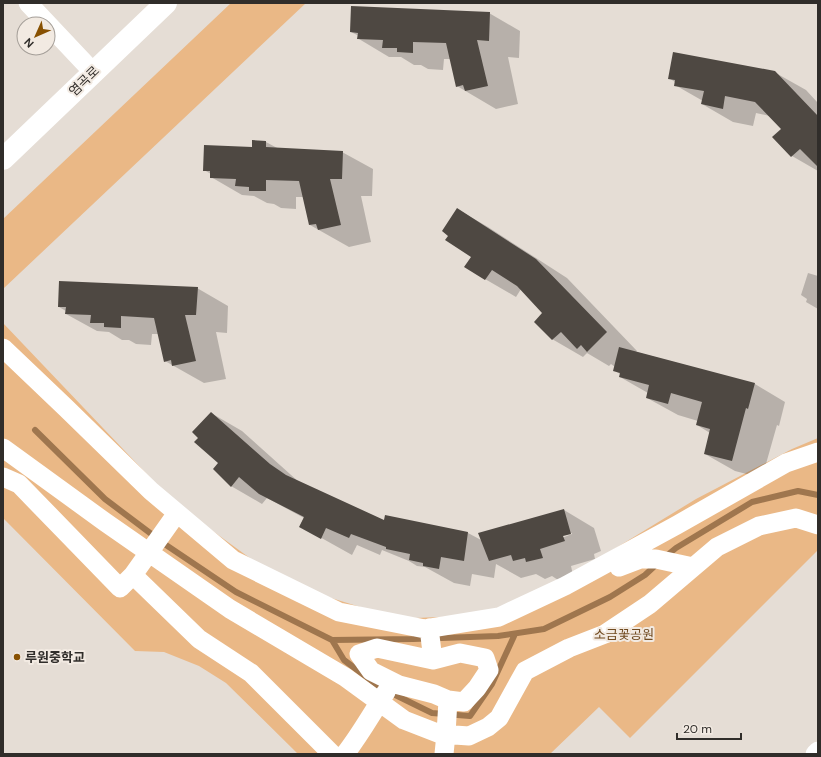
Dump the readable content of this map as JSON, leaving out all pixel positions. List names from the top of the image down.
{
  "streets": {
    "main road": ["염곡로"]
  },
  "parks": ["소금꽃공원"],
  "places": ["루원중학교"],
  "scale_bar": "20 m",
  "north": "bottom left"
}
